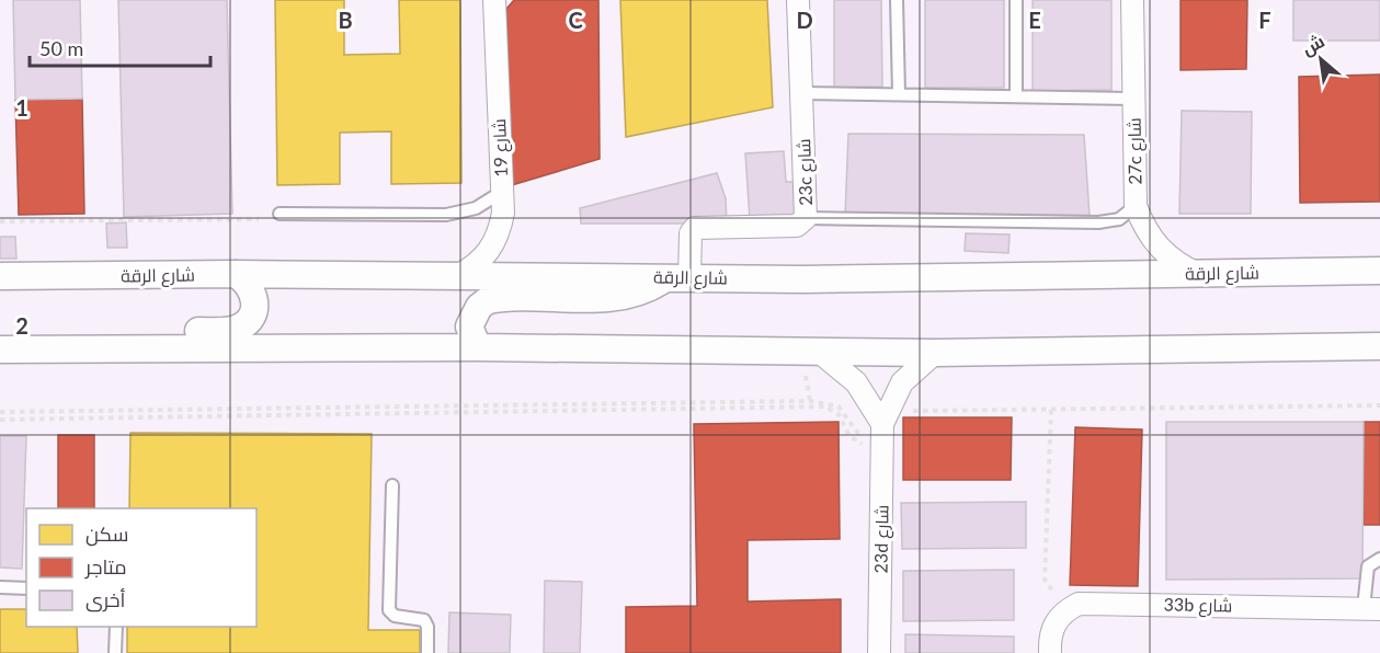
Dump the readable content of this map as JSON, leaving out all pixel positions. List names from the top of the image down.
{
  "streets": {
    "street": [
      "شارع 19",
      "27c شارع",
      "23c شارع",
      "شارع الرقة",
      "23d شارع",
      "33b شارع"
    ]
  },
  "crossings": [
    ["شارع 19", "شارع الرقة"],
    ["27c شارع", "شارع الرقة"],
    ["23c شارع", "شارع الرقة"]
  ],
  "legend": ["سكن", "متاجر", "أخرى"],
  "scale_bar": "50 m",
  "north": "top left",
  "grid": {
    "columns": [
      "B",
      "C",
      "D",
      "E",
      "F"
    ],
    "rows": ["1", "2"]
  }
}
